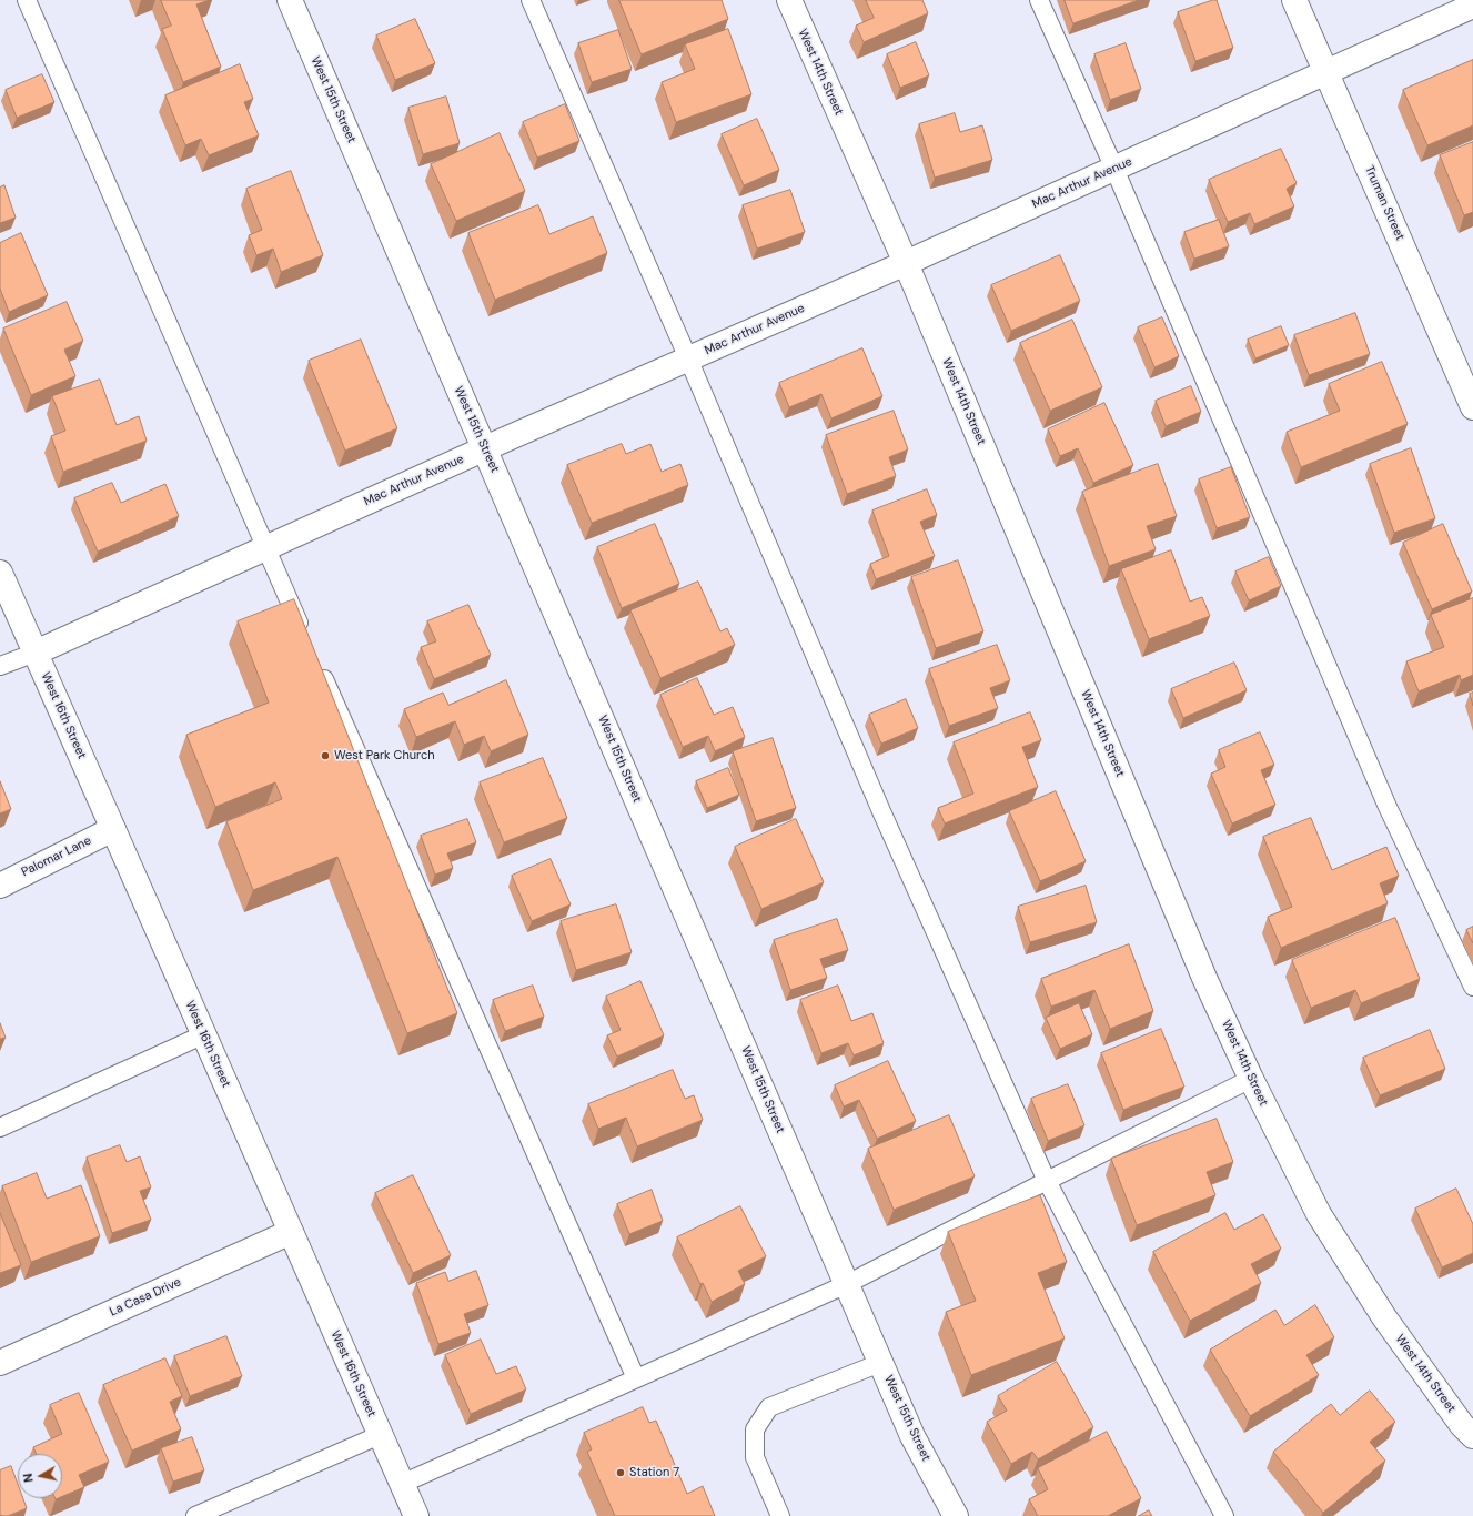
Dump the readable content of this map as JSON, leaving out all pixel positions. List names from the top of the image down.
{
  "streets": {
    "street": [
      "West 14th Street",
      "West 15th Street",
      "Mac Arthur Avenue",
      "Truman Street",
      "West 16th Street",
      "Palomar Lane",
      "La Casa Drive"
    ]
  },
  "crossings": [
    ["West 14th Street", "Mac Arthur Avenue"],
    ["West 15th Street", "Mac Arthur Avenue"],
    ["Mac Arthur Avenue", "Truman Street"],
    ["Mac Arthur Avenue", "West 16th Street"],
    ["West 16th Street", "Palomar Lane"],
    ["West 16th Street", "La Casa Drive"]
  ],
  "places": ["West Park Church", "Station 7"],
  "north": "left"
}
